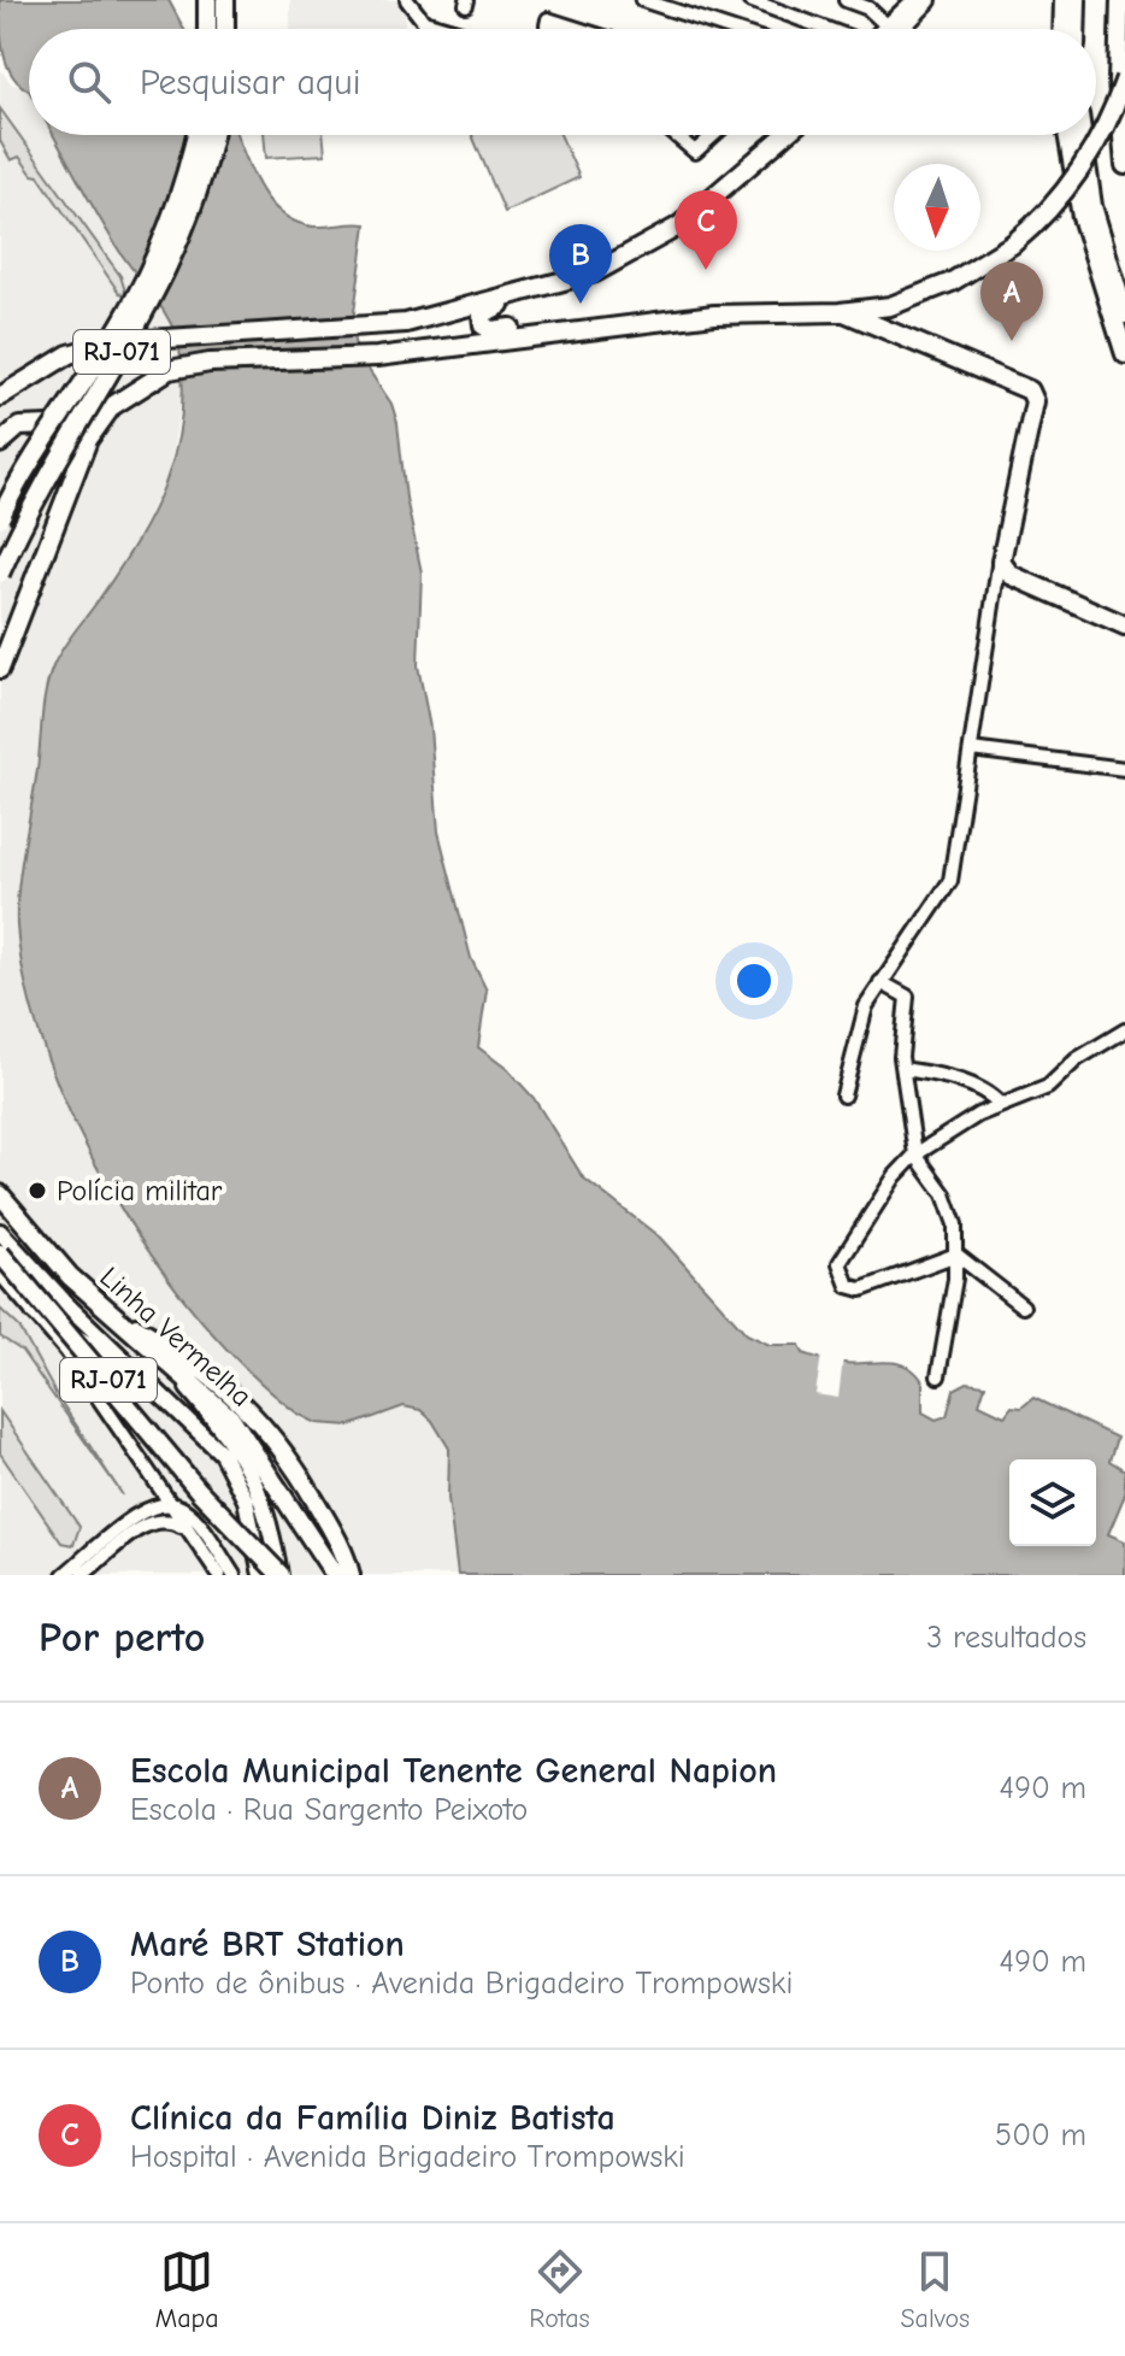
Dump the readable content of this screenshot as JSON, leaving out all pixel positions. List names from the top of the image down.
{
  "streets": {
    "highway": ["RJ-071", "Linha Vermelha"]
  },
  "places": ["Polícia militar"],
  "north": "bottom",
  "page": {
    "search": "Pesquisar aqui",
    "pins": ["C", "B", "A"],
    "heading": ["Por perto", "3 resultados"],
    "list": [
      {
        "mark": "A",
        "name": "Escola Municipal Tenente General Napion",
        "note": "Escola · Rua Sargento Peixoto",
        "value": "490 m"
      },
      {
        "mark": "B",
        "name": "Maré BRT Station",
        "note": "Ponto de ônibus · Avenida Brigadeiro Trompowski",
        "value": "490 m"
      },
      {
        "mark": "C",
        "name": "Clínica da Família Diniz Batista",
        "note": "Hospital · Avenida Brigadeiro Trompowski",
        "value": "500 m"
      }
    ],
    "nav": ["Mapa", "Rotas", "Salvos"]
  }
}
